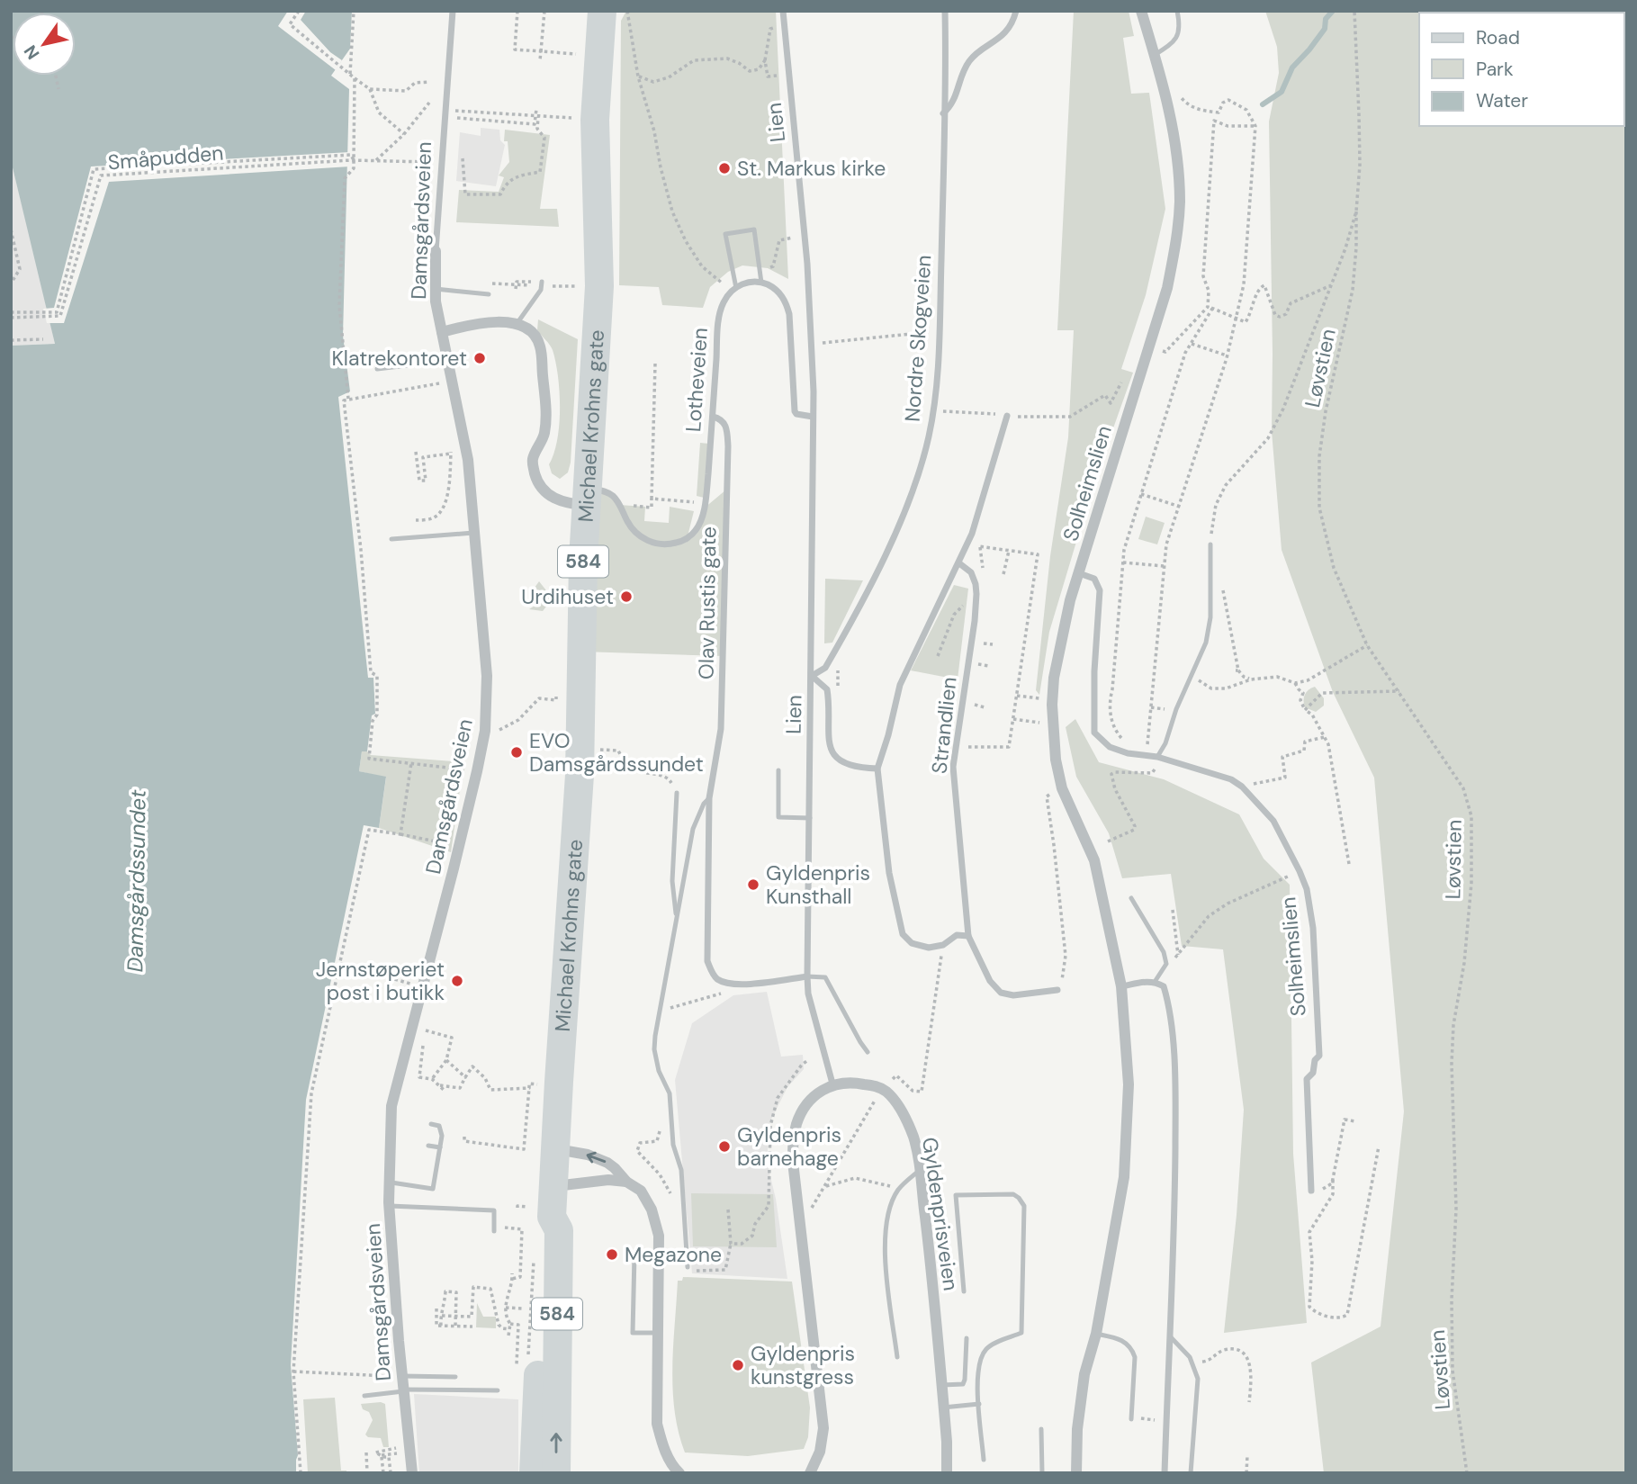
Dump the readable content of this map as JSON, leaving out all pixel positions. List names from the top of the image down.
{
  "streets": {
    "main road": ["Michael Krohns gate", "584"],
    "street": [
      "Lien",
      "Damsgårdsveien",
      "Nordre Skogveien",
      "Lotheveien",
      "Solheimslien",
      "Olav Rustis gate",
      "Strandlien",
      "Gyldenprisveien"
    ],
    "path": ["Småpudden", "Løvstien"]
  },
  "crossings": [
    ["Lien", "Nordre Skogveien"],
    ["Lien", "Olav Rustis gate"],
    ["Lien", "Gyldenprisveien"],
    ["Lotheveien", "Michael Krohns gate"],
    ["Lotheveien", "Olav Rustis gate"],
    ["Solheimslien", "Strandlien"]
  ],
  "water": ["Damsgårdssundet"],
  "places": [
    "St. Markus kirke",
    "Klatrekontoret",
    "Urdihuset",
    "EVO Damsgårdssundet",
    "Gyldenpris Kunsthall",
    "Jernstøperiet post i butikk",
    "Gyldenpris barnehage",
    "Megazone",
    "Gyldenpris kunstgress"
  ],
  "legend": ["Road", "Park", "Water"],
  "north": "bottom left"
}
